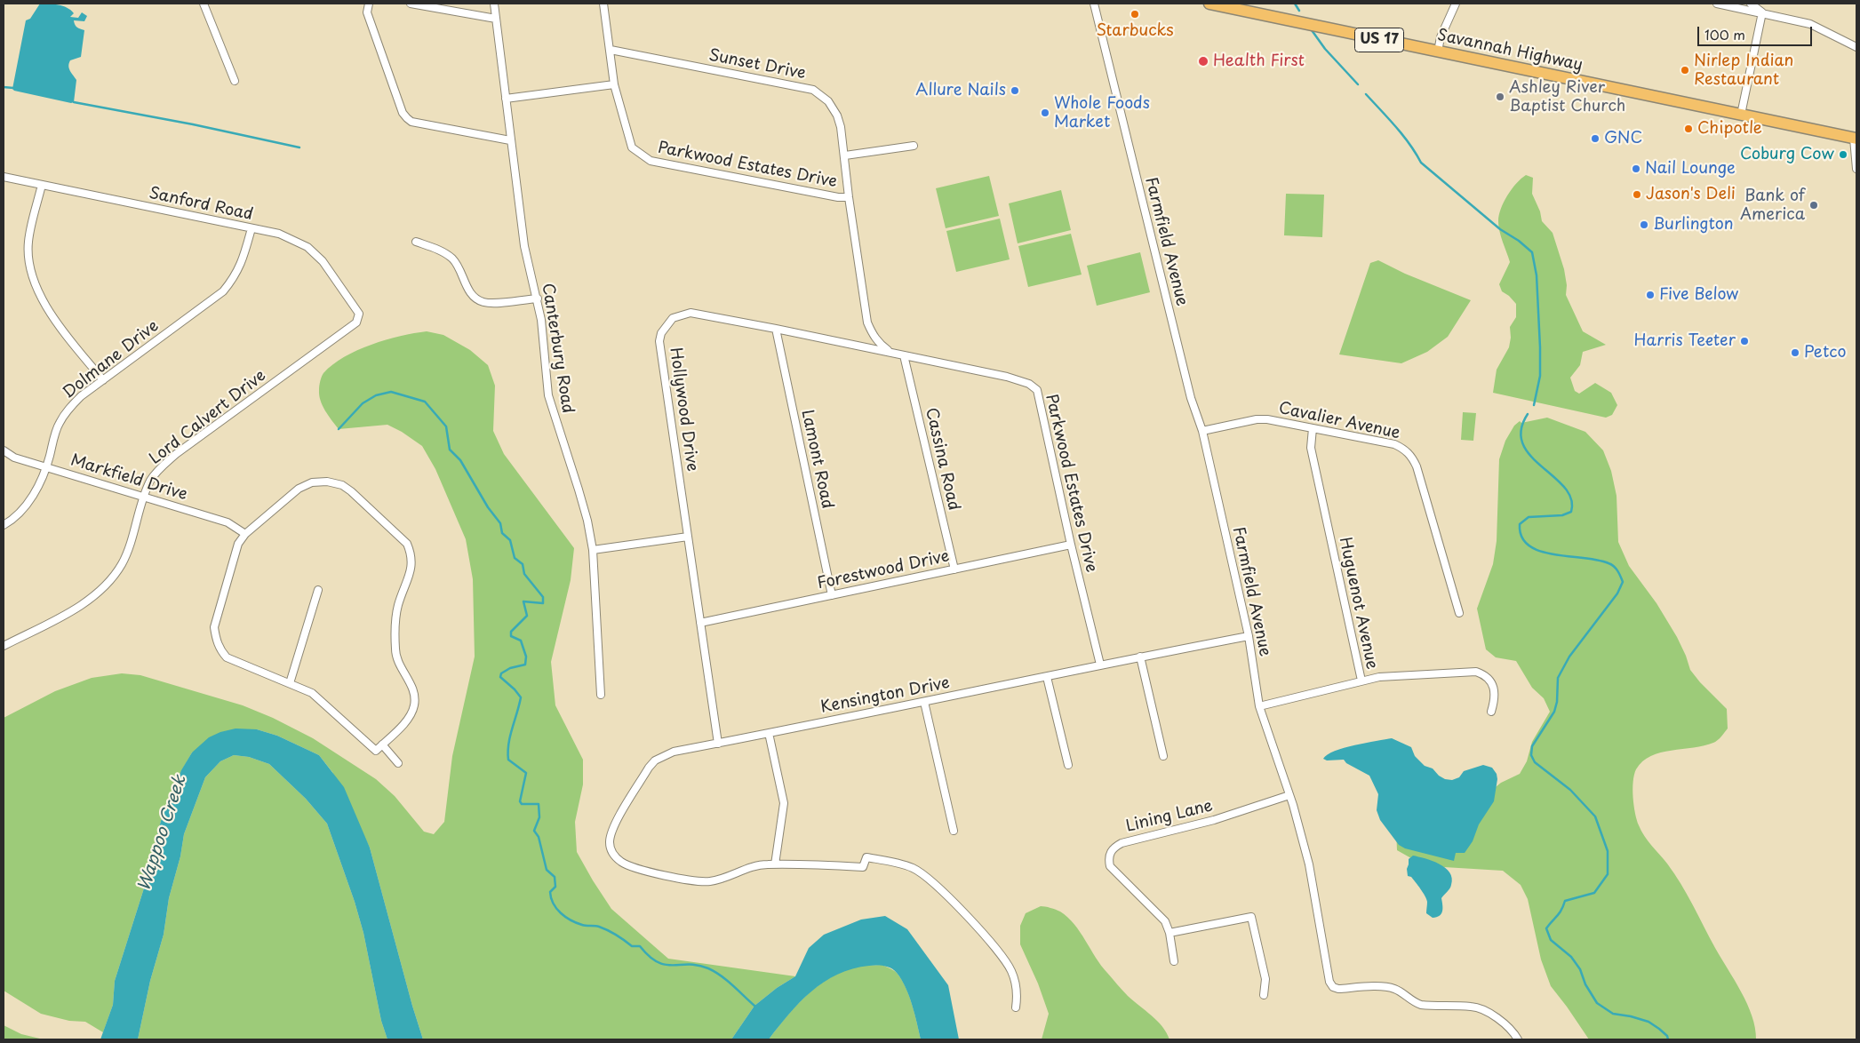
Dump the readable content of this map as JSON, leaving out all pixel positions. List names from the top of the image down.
{
  "streets": {
    "highway": ["US 17", "Savannah Highway"],
    "street": [
      "Sunset Drive",
      "Parkwood Estates Drive",
      "Sanford Road",
      "Farmfield Avenue",
      "Canterbury Road",
      "Dolmane Drive",
      "Hollywood Drive",
      "Lord Calvert Drive",
      "Cavalier Avenue",
      "Lamont Road",
      "Cassina Road",
      "Markfield Drive",
      "Forestwood Drive",
      "Huguenot Avenue",
      "Kensington Drive",
      "Lining Lane"
    ]
  },
  "crossings": [
    ["Sunset Drive", "Parkwood Estates Drive"],
    ["Sunset Drive", "Hollywood Drive"],
    ["Parkwood Estates Drive", "Hollywood Drive"],
    ["Parkwood Estates Drive", "Cassina Road"],
    ["Parkwood Estates Drive", "Forestwood Drive"],
    ["Parkwood Estates Drive", "Kensington Drive"],
    ["Sanford Road", "Dolmane Drive"],
    ["Sanford Road", "Lord Calvert Drive"],
    ["Farmfield Avenue", "Cavalier Avenue"],
    ["Farmfield Avenue", "Huguenot Avenue"],
    ["Farmfield Avenue", "Kensington Drive"],
    ["Farmfield Avenue", "Lining Lane"],
    ["Dolmane Drive", "Markfield Drive"],
    ["Hollywood Drive", "Lamont Road"],
    ["Hollywood Drive", "Cassina Road"],
    ["Hollywood Drive", "Forestwood Drive"],
    ["Hollywood Drive", "Kensington Drive"],
    ["Lord Calvert Drive", "Markfield Drive"],
    ["Cavalier Avenue", "Huguenot Avenue"],
    ["Lamont Road", "Forestwood Drive"],
    ["Cassina Road", "Forestwood Drive"]
  ],
  "water": ["Wappoo Creek"],
  "places": [
    "Starbucks",
    "Health First",
    "Nirlep Indian Restaurant",
    "Allure Nails",
    "Ashley River Baptist Church",
    "Whole Foods Market",
    "Chipotle",
    "GNC",
    "Coburg Cow",
    "Nail Lounge",
    "Jason's Deli",
    "Bank of America",
    "Burlington",
    "Five Below",
    "Harris Teeter",
    "Petco"
  ],
  "scale_bar": "100 m"
}
